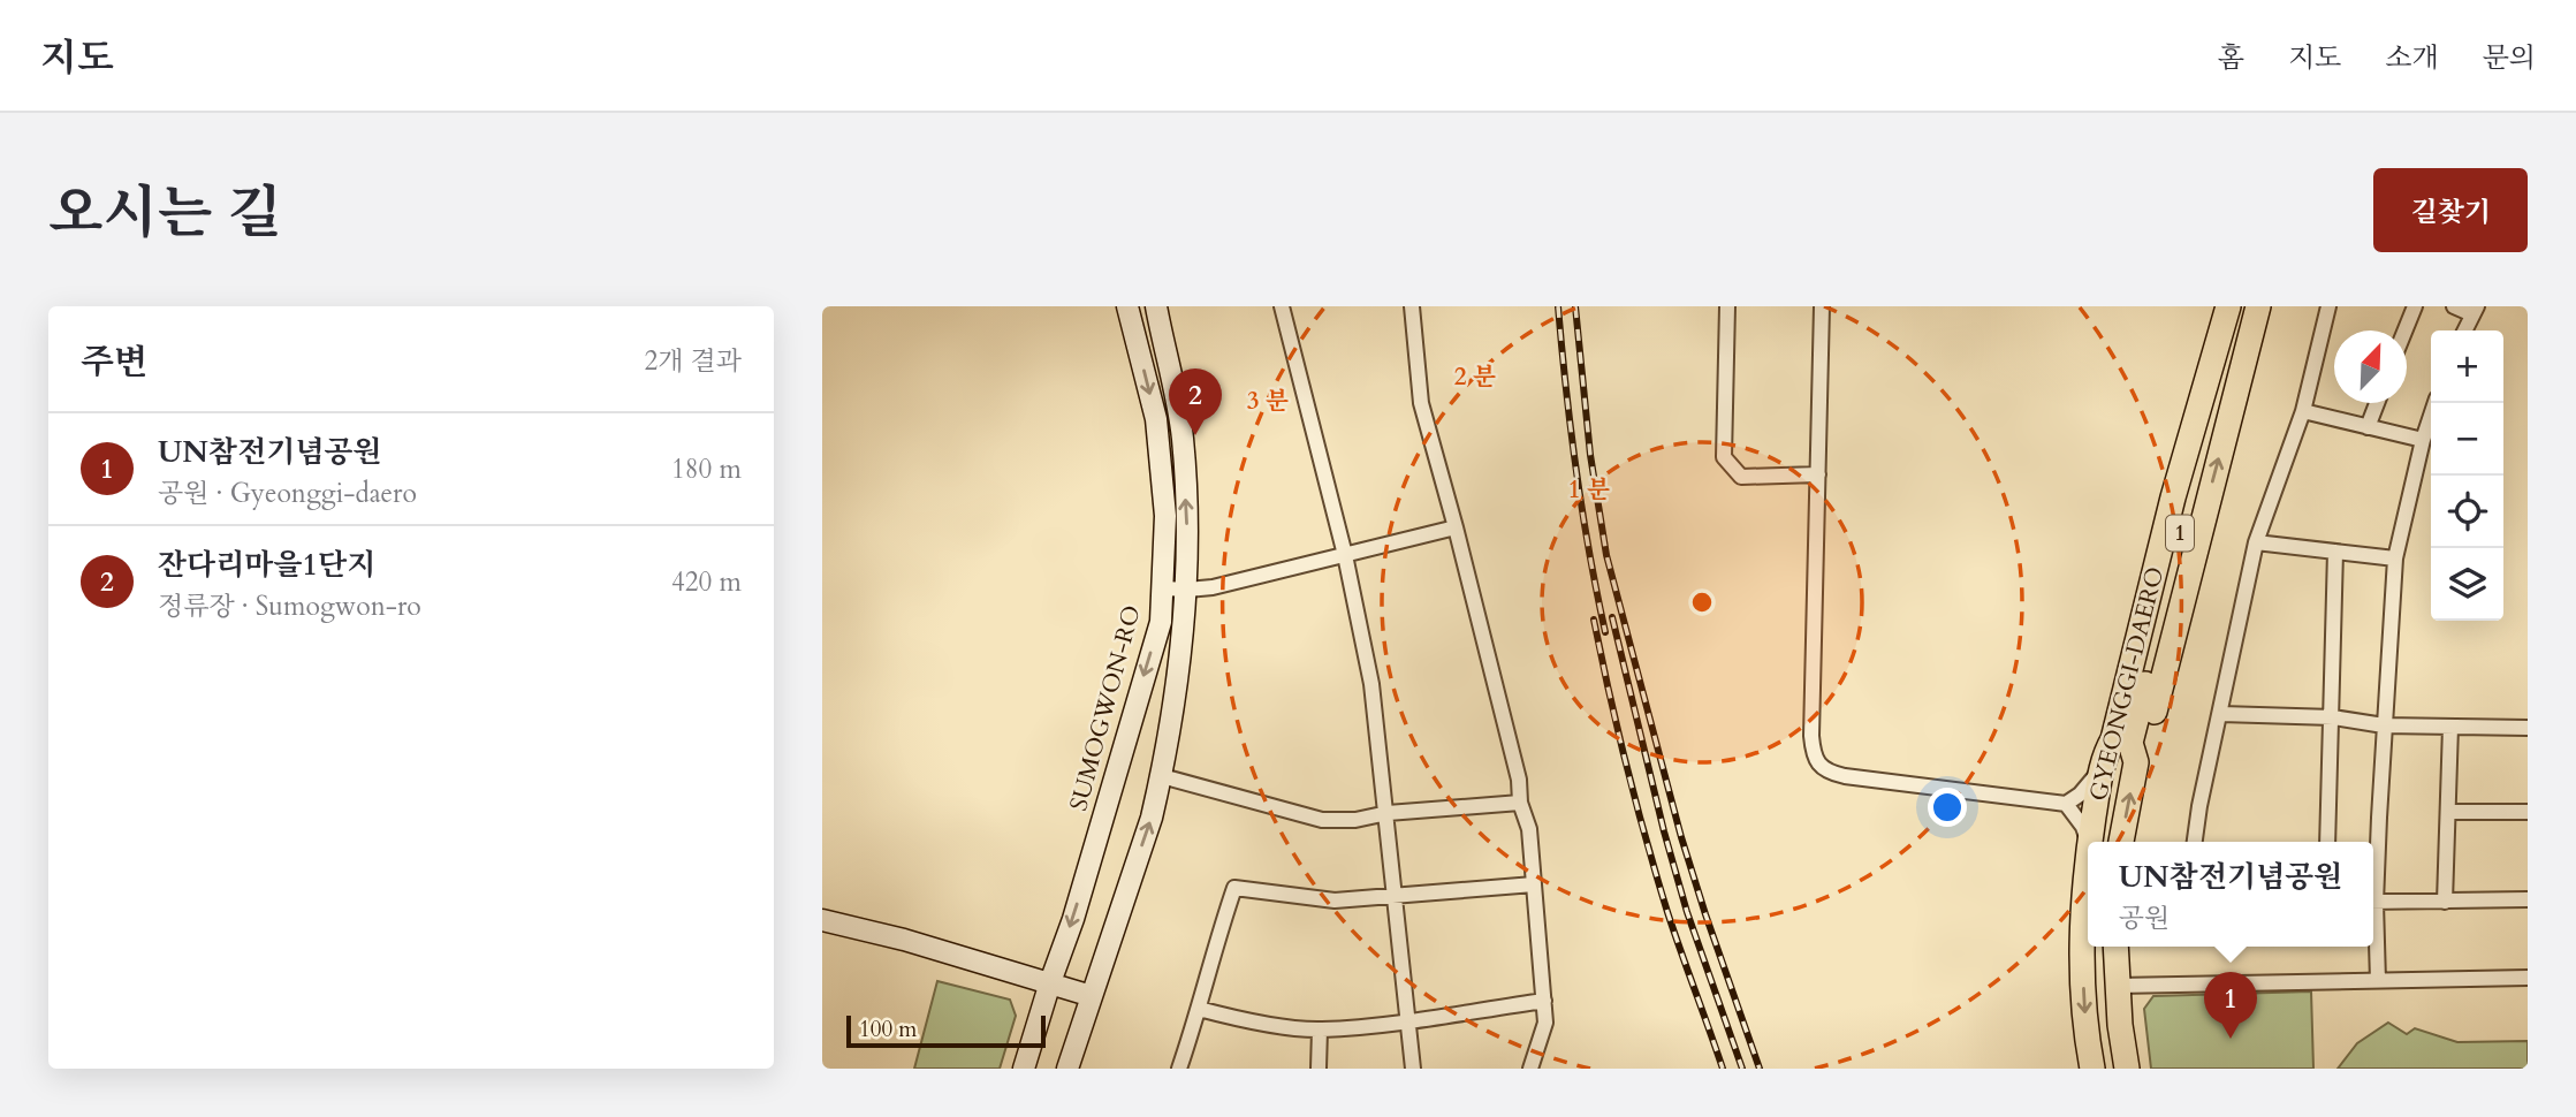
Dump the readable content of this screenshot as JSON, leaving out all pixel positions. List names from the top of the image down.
{
  "streets": {
    "main road": ["1", "GYEONGGI-DAERO"],
    "street": ["SUMOGWON-RO"]
  },
  "scale_bar": "100 m",
  "north": "top right",
  "page": {
    "header": "지도",
    "nav": [
      "홈",
      "지도",
      "소개",
      "문의"
    ],
    "title": "오시는 길",
    "buttons": "길찾기",
    "heading": ["주변", "2개 결과"],
    "map_buttons": ["+", "−"],
    "pins": ["2", "1"],
    "list": [
      {
        "mark": "1",
        "name": "UN참전기념공원",
        "note": "공원 · Gyeonggi-daero",
        "value": "180 m"
      },
      {
        "mark": "2",
        "name": "잔다리마을1단지",
        "note": "정류장 · Sumogwon-ro",
        "value": "420 m"
      }
    ],
    "popup": ["UN참전기념공원", "공원"],
    "scale": "100 m"
  },
  "rings": ["2 분", "3 분", "1 분"]
}
